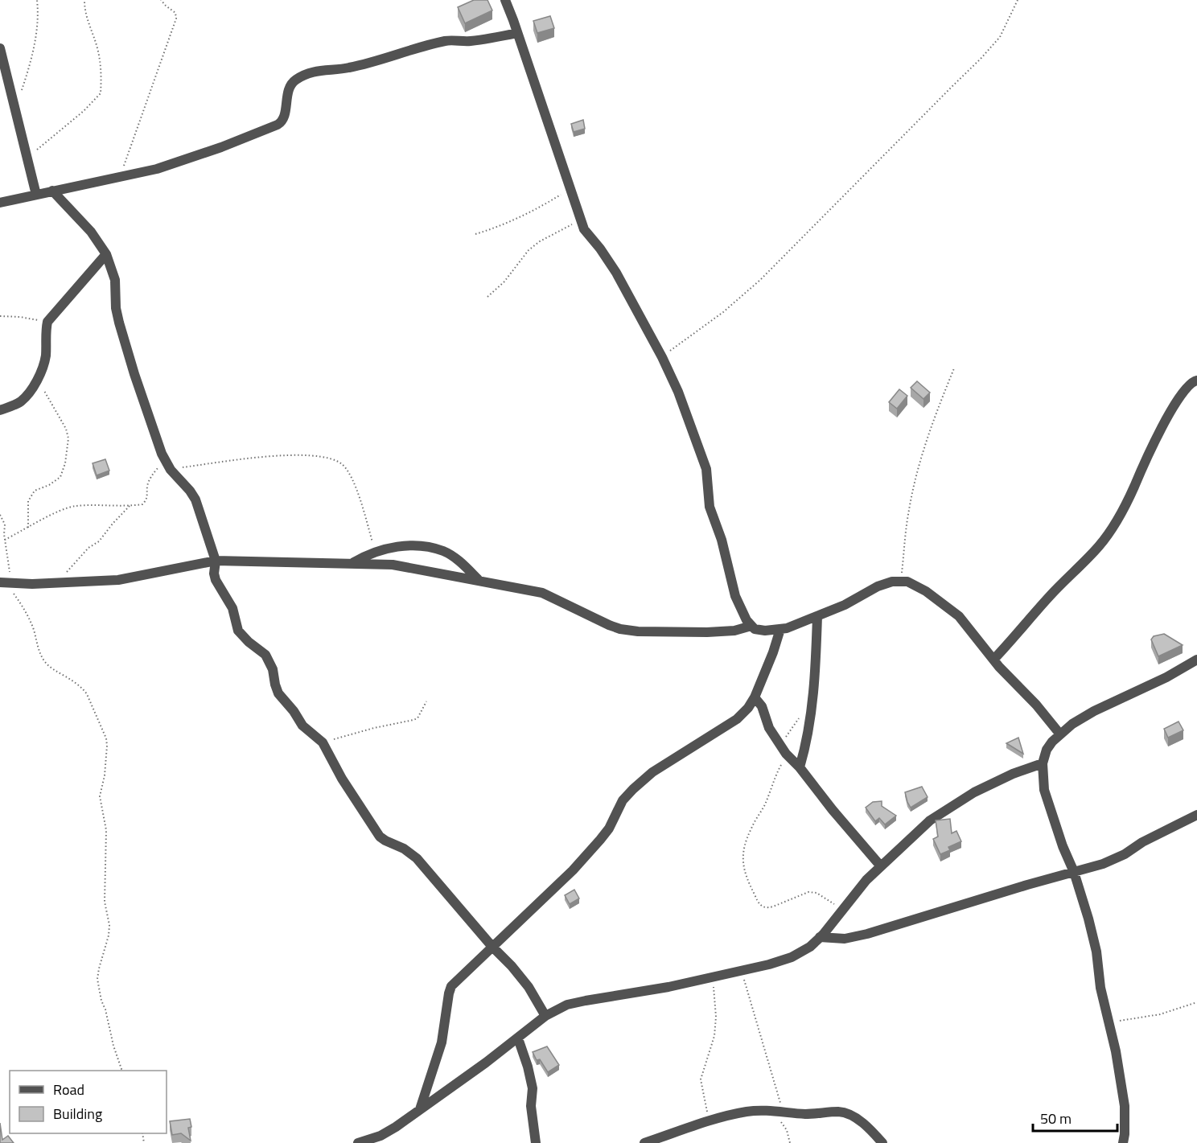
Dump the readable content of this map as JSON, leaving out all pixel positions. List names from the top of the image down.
{
  "legend": ["Road", "Building"],
  "scale_bar": "50 m"
}
